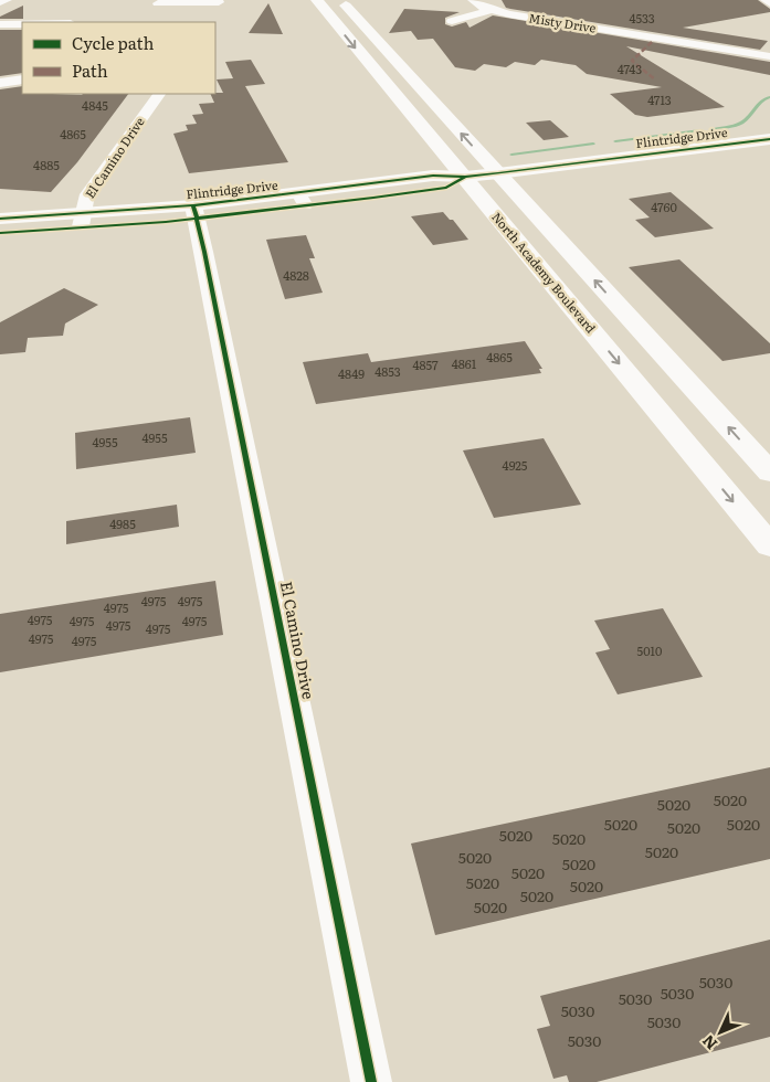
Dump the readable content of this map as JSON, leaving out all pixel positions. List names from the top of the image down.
{
  "streets": {
    "main road": ["Flintridge Drive", "North Academy Boulevard"],
    "street": ["Misty Drive", "El Camino Drive"]
  },
  "crossings": [
    ["Flintridge Drive", "El Camino Drive"],
    ["Flintridge Drive", "North Academy Boulevard"]
  ],
  "house_numbers": [
    "4533",
    "4743",
    "4713",
    "4845",
    "4865",
    "4885",
    "4760",
    "4828",
    "4865",
    "4861",
    "4857",
    "4853",
    "4849",
    "4955",
    "4955",
    "4925",
    "4985",
    "4975",
    "4975",
    "4975",
    "4975",
    "4975",
    "4975",
    "4975",
    "4975",
    "4975",
    "4975",
    "5010",
    "5020",
    "5020",
    "5020",
    "5020",
    "5020",
    "5020",
    "5020",
    "5020",
    "5020",
    "5020",
    "5020",
    "5020",
    "5020",
    "5020",
    "5020",
    "5030",
    "5030",
    "5030",
    "5030",
    "5030",
    "5030"
  ],
  "legend": ["Cycle path", "Path"],
  "north": "bottom left"
}
